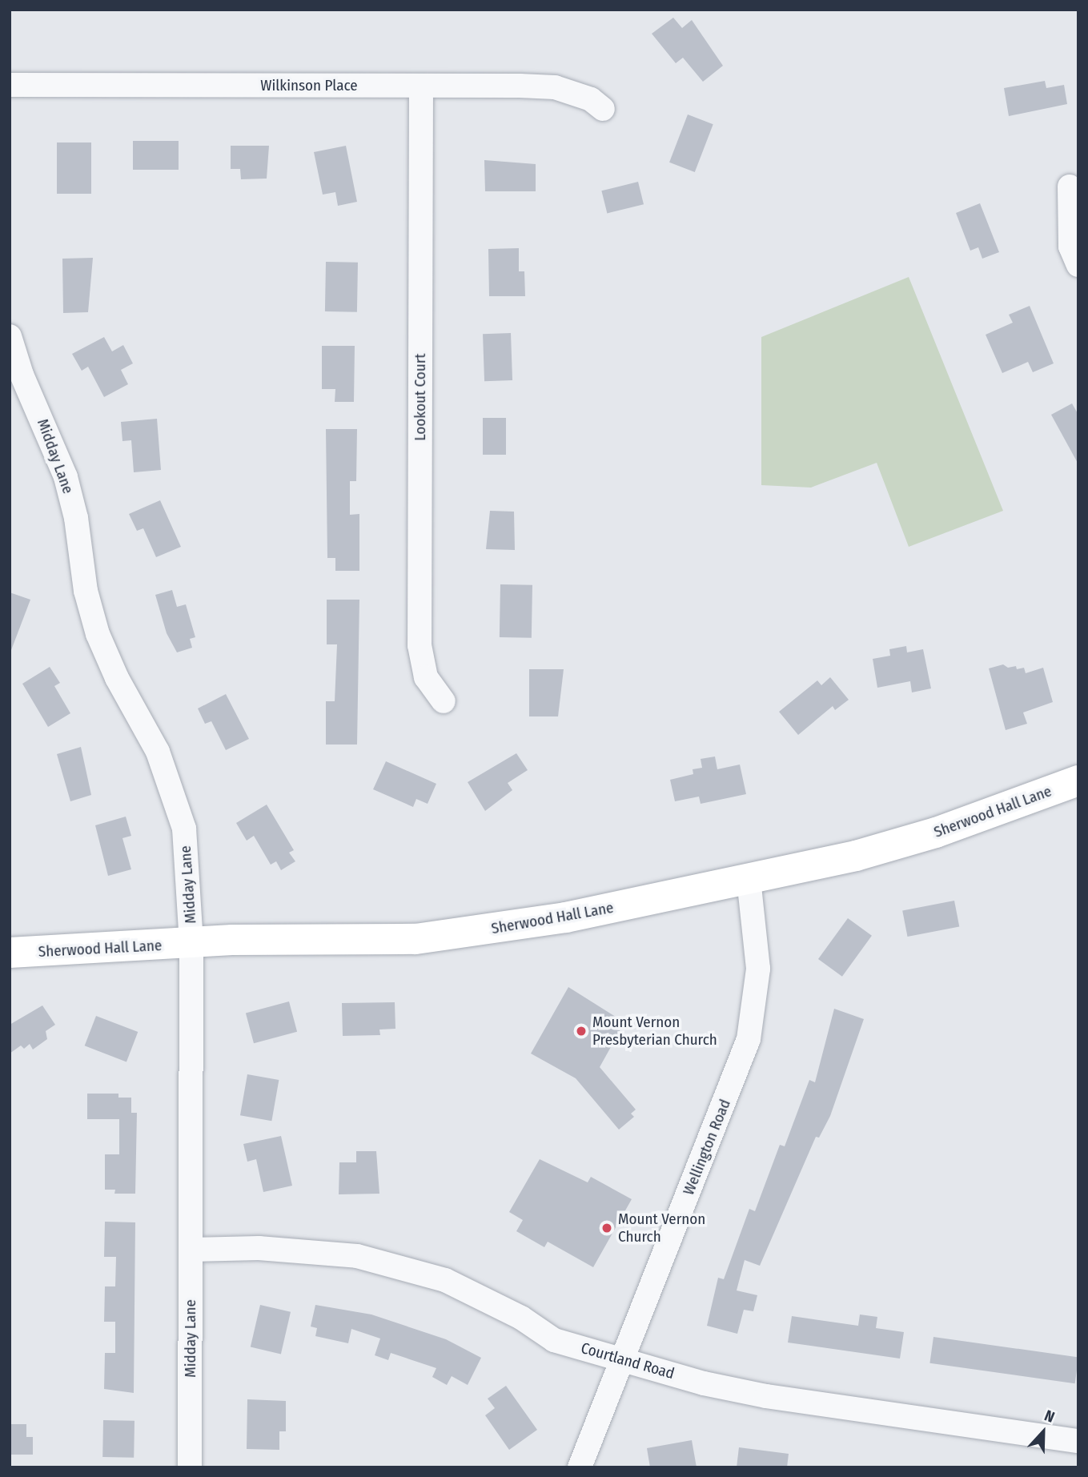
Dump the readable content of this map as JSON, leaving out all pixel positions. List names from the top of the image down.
{
  "streets": {
    "main road": ["Sherwood Hall Lane"],
    "street": [
      "Wilkinson Place",
      "Lookout Court",
      "Midday Lane",
      "Wellington Road",
      "Courtland Road"
    ]
  },
  "crossings": [
    ["Wilkinson Place", "Lookout Court"],
    ["Midday Lane", "Sherwood Hall Lane"],
    ["Midday Lane", "Courtland Road"],
    ["Sherwood Hall Lane", "Wellington Road"],
    ["Wellington Road", "Courtland Road"]
  ],
  "places": ["Mount Vernon Presbyterian Church", "Mount Vernon Church"],
  "north": "top"
}
